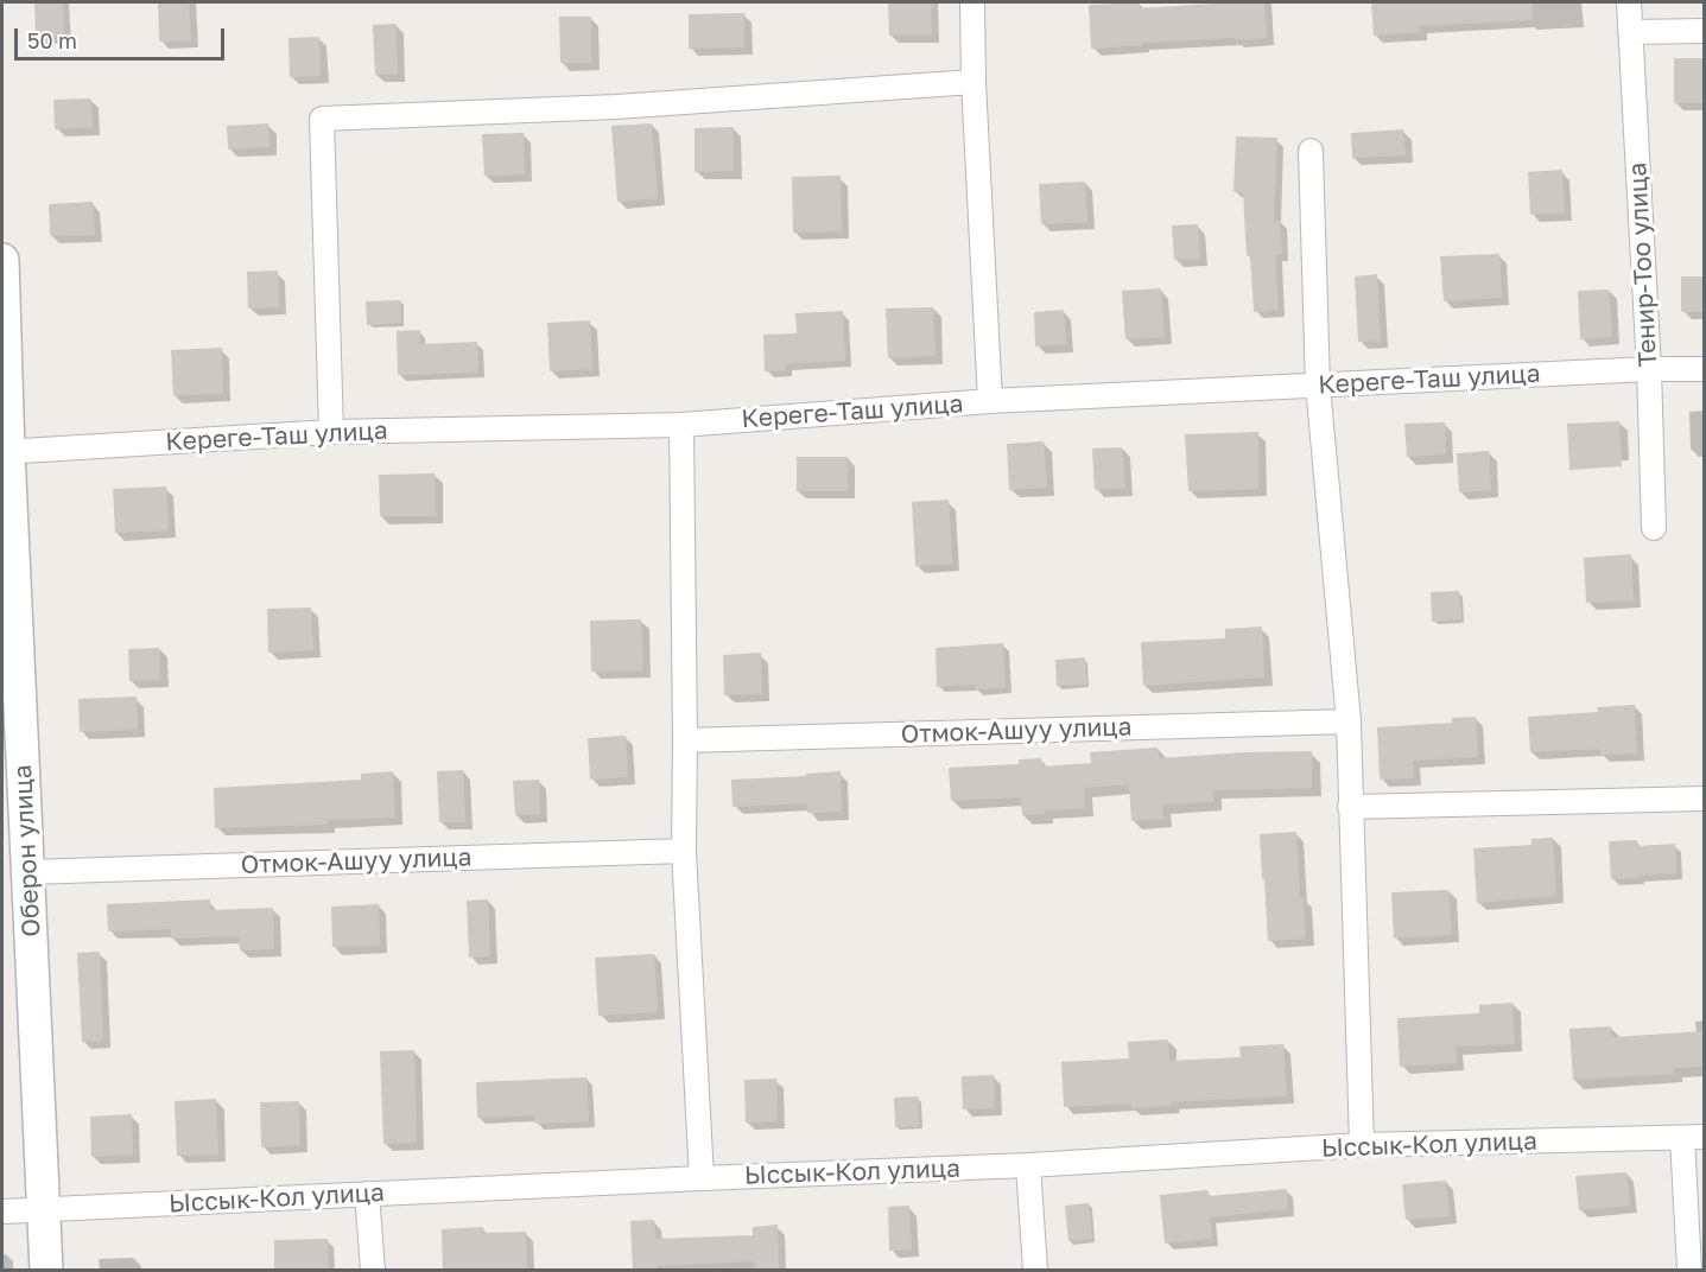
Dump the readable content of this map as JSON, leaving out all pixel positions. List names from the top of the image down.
{
  "streets": {
    "street": [
      "Тенир-Тоо улица",
      "Кереге-Таш улица",
      "Отмок-Ашуу улица",
      "Оберон улица",
      "Ыссык-Кол улица"
    ]
  },
  "crossings": [
    ["Тенир-Тоо улица", "Кереге-Таш улица"],
    ["Кереге-Таш улица", "Оберон улица"],
    ["Отмок-Ашуу улица", "Оберон улица"],
    ["Оберон улица", "Ыссык-Кол улица"]
  ],
  "scale_bar": "50 m"
}
